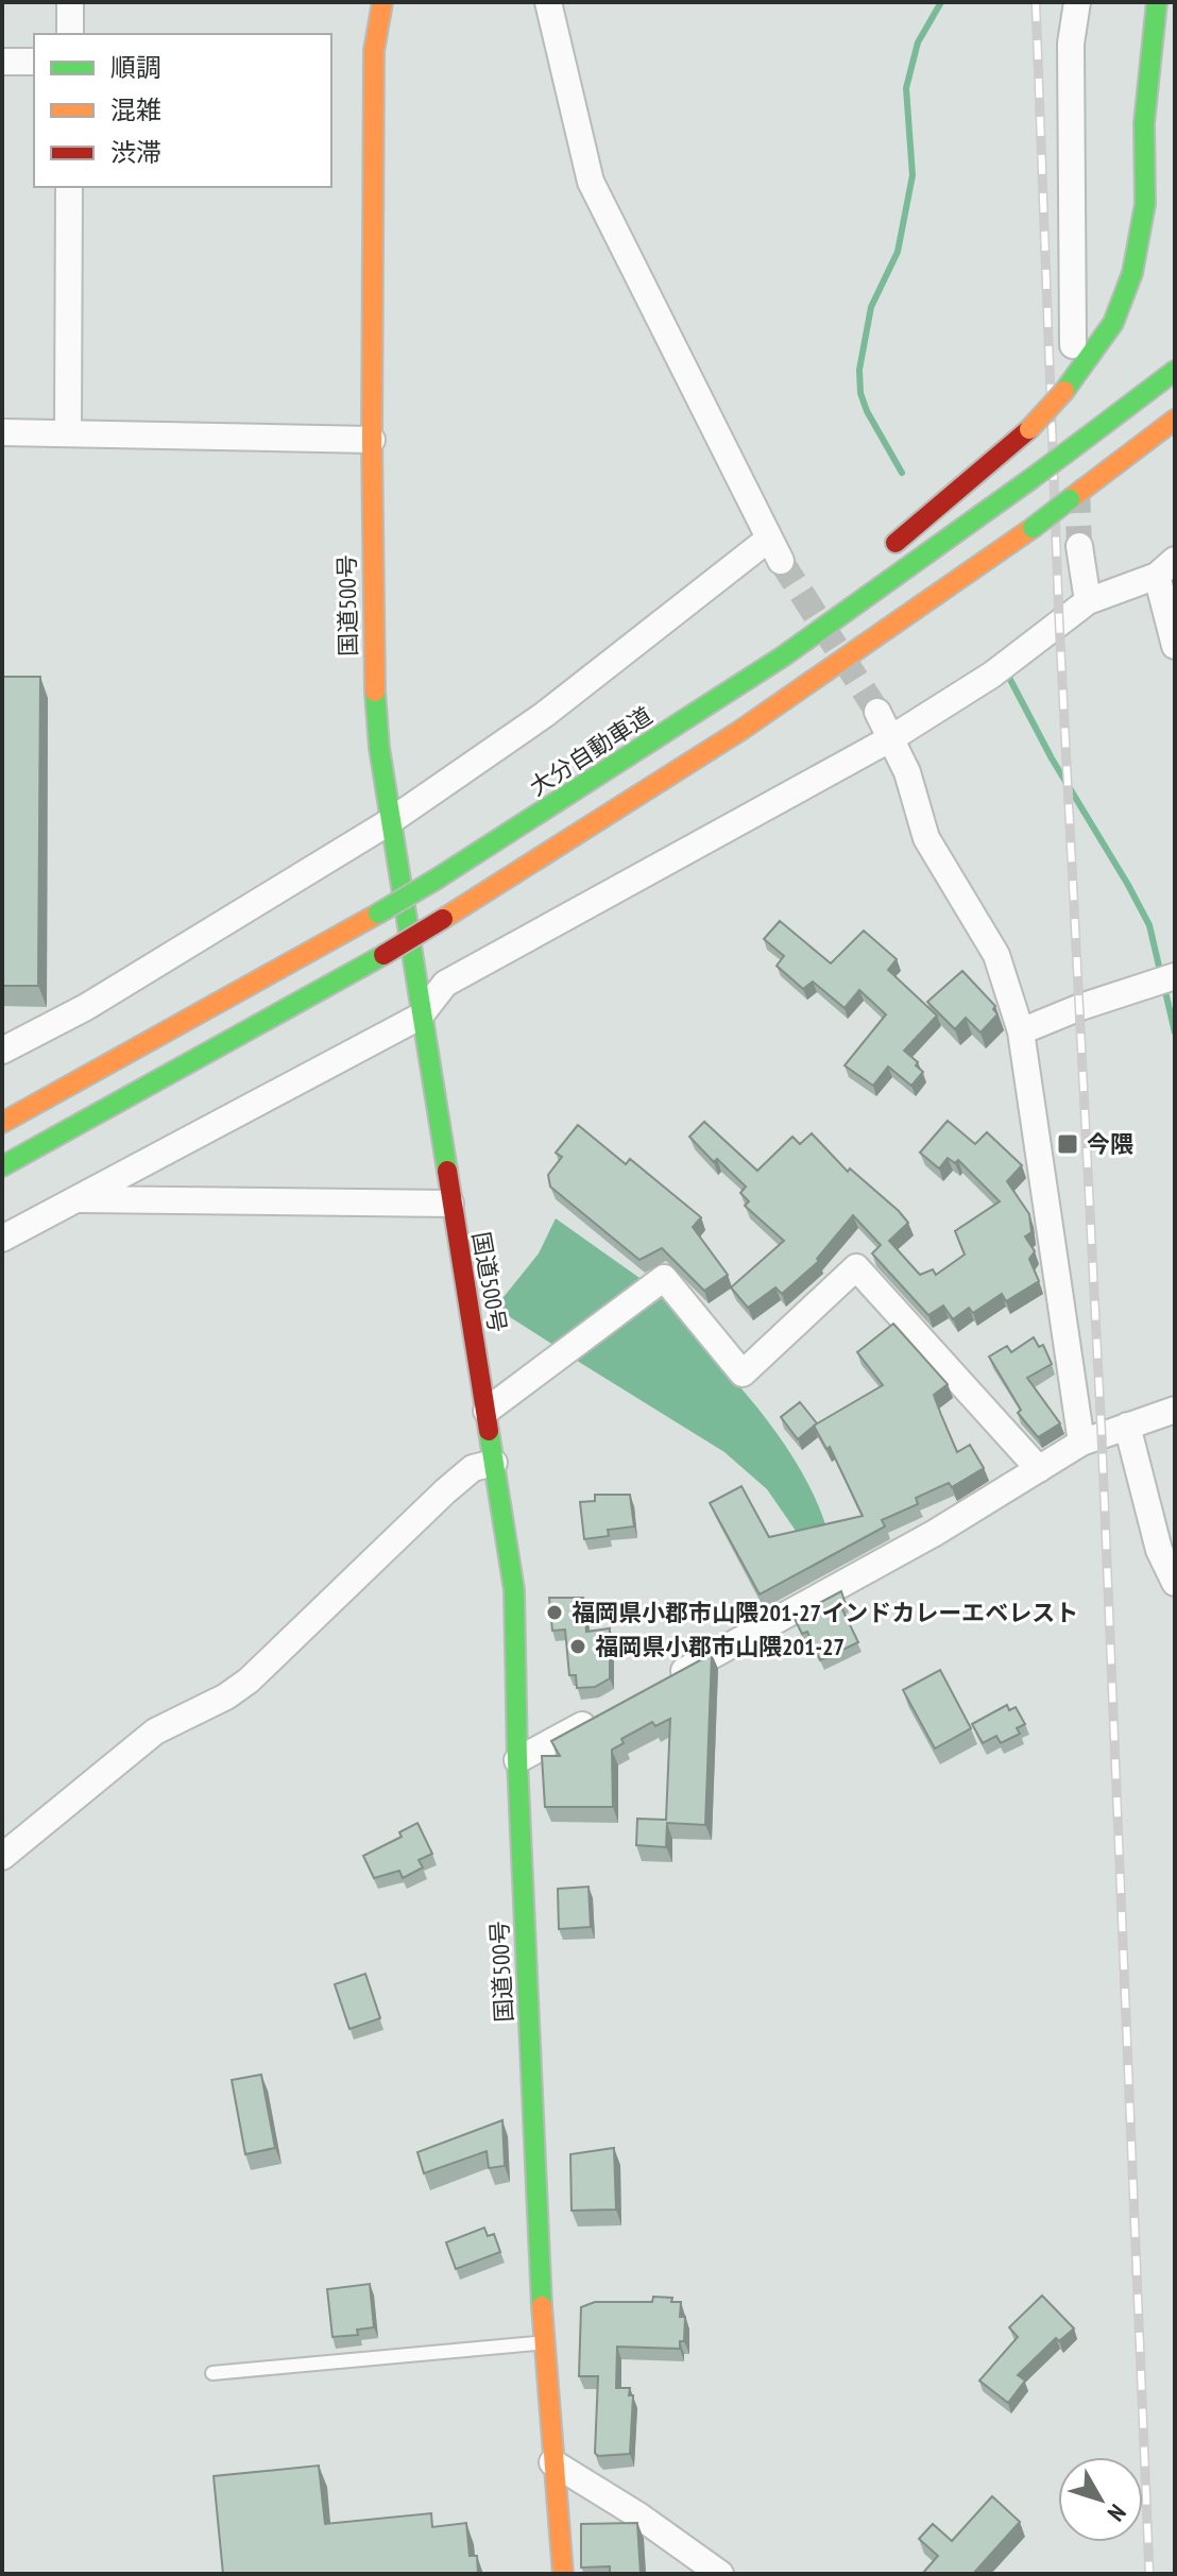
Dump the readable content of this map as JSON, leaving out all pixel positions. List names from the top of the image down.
{
  "streets": {
    "highway": ["国道500号", "大分自動車道"]
  },
  "places": {
    "transit": ["今隈"],
    "other": ["福岡県小郡市山隈201-27インドカレーエベレスト", "福岡県小郡市山隈201-27"]
  },
  "legend": ["順調", "混雑", "渋滞"],
  "north": "bottom right"
}
